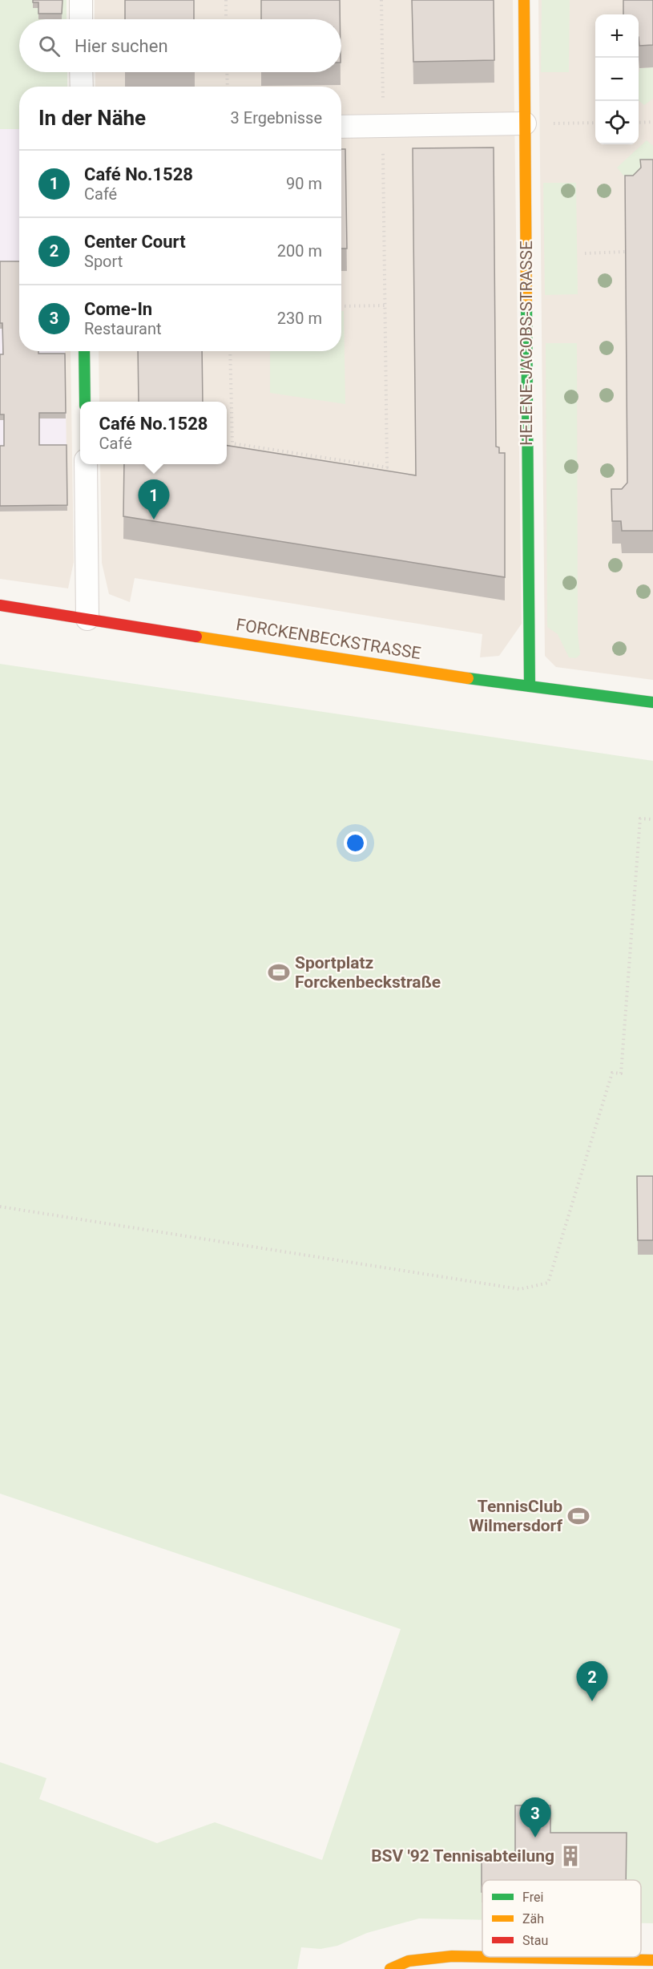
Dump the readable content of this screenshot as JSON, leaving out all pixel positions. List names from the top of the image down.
{
  "streets": {
    "street": ["HELENE-JACOBS-STRASSE", "FORCKENBECKSTRASSE"]
  },
  "crossings": [
    ["HELENE-JACOBS-STRASSE", "FORCKENBECKSTRASSE"]
  ],
  "places": {
    "sports": ["Sportplatz Forckenbeckstraße", "TennisClub Wilmersdorf"],
    "building": ["BSV '92 Tennisabteilung"]
  },
  "legend": ["Frei", "Zäh", "Stau"],
  "page": {
    "map_buttons": ["+", "−"],
    "search": "Hier suchen",
    "heading": ["In der Nähe", "3 Ergebnisse"],
    "list": [
      {
        "mark": "1",
        "name": "Café No.1528",
        "note": "Café",
        "value": "90 m"
      },
      {
        "mark": "2",
        "name": "Center Court",
        "note": "Sport",
        "value": "200 m"
      },
      {
        "mark": "3",
        "name": "Come-In",
        "note": "Restaurant",
        "value": "230 m"
      }
    ],
    "popup": ["Café No.1528", "Café"],
    "pins": ["1", "2", "3"]
  }
}
